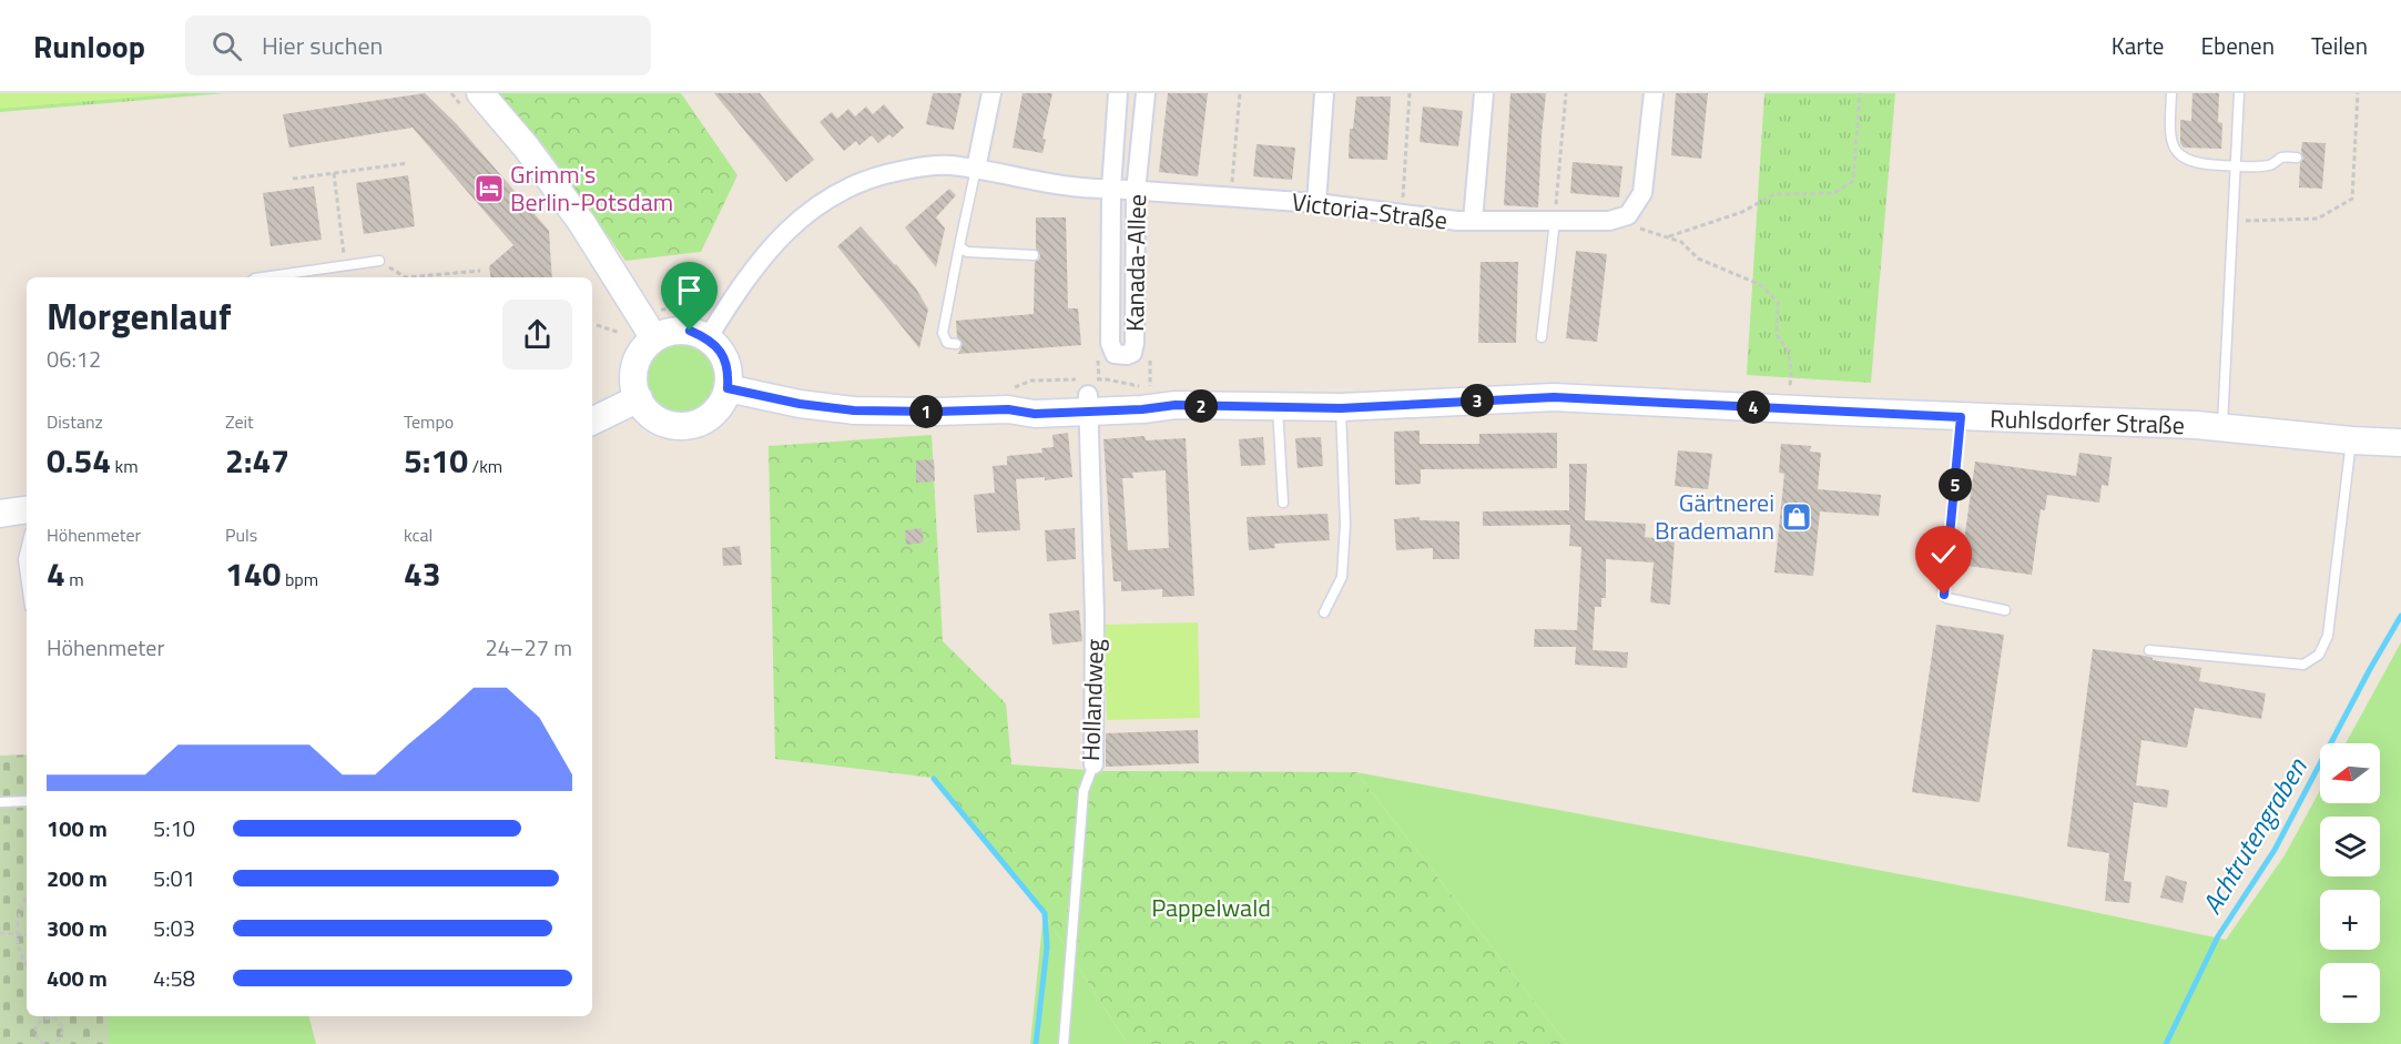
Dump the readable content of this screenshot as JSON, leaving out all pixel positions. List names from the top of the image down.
{
  "streets": {
    "main road": ["Ruhlsdorfer Straße"],
    "street": ["Victoria-Straße", "Kanada-Allee", "Hollandweg"]
  },
  "crossings": [
    ["Victoria-Straße", "Kanada-Allee"],
    ["Victoria-Straße", "Ruhlsdorfer Straße"],
    ["Ruhlsdorfer Straße", "Hollandweg"]
  ],
  "water": ["Achtrutengraben"],
  "parks": ["Pappelwald"],
  "places": {
    "hotel": ["Grimm's Berlin-Potsdam"],
    "shop": ["Gärtnerei Brademann"]
  },
  "north": "left",
  "page": {
    "header": "Runloop",
    "search": "Hier suchen",
    "nav": ["Karte", "Ebenen", "Teilen"],
    "heading": ["Morgenlauf", "06:12"],
    "pins": [
      "3",
      "2",
      "4",
      "1",
      "5"
    ],
    "stats": [
      ["Distanz", "0.54 km"],
      ["Zeit", "2:47"],
      ["Tempo", "5:10 /km"],
      ["Höhenmeter", "4 m"],
      ["Puls", "140 bpm"],
      ["kcal", "43"]
    ],
    "chart": ["Höhenmeter", "24–27 m"],
    "map_buttons": ["+", "−"],
    "list": [
      {
        "name": "100 m",
        "note": "5:10"
      },
      {
        "name": "200 m",
        "note": "5:01"
      },
      {
        "name": "300 m",
        "note": "5:03"
      },
      {
        "name": "400 m",
        "note": "4:58"
      }
    ]
  }
}
